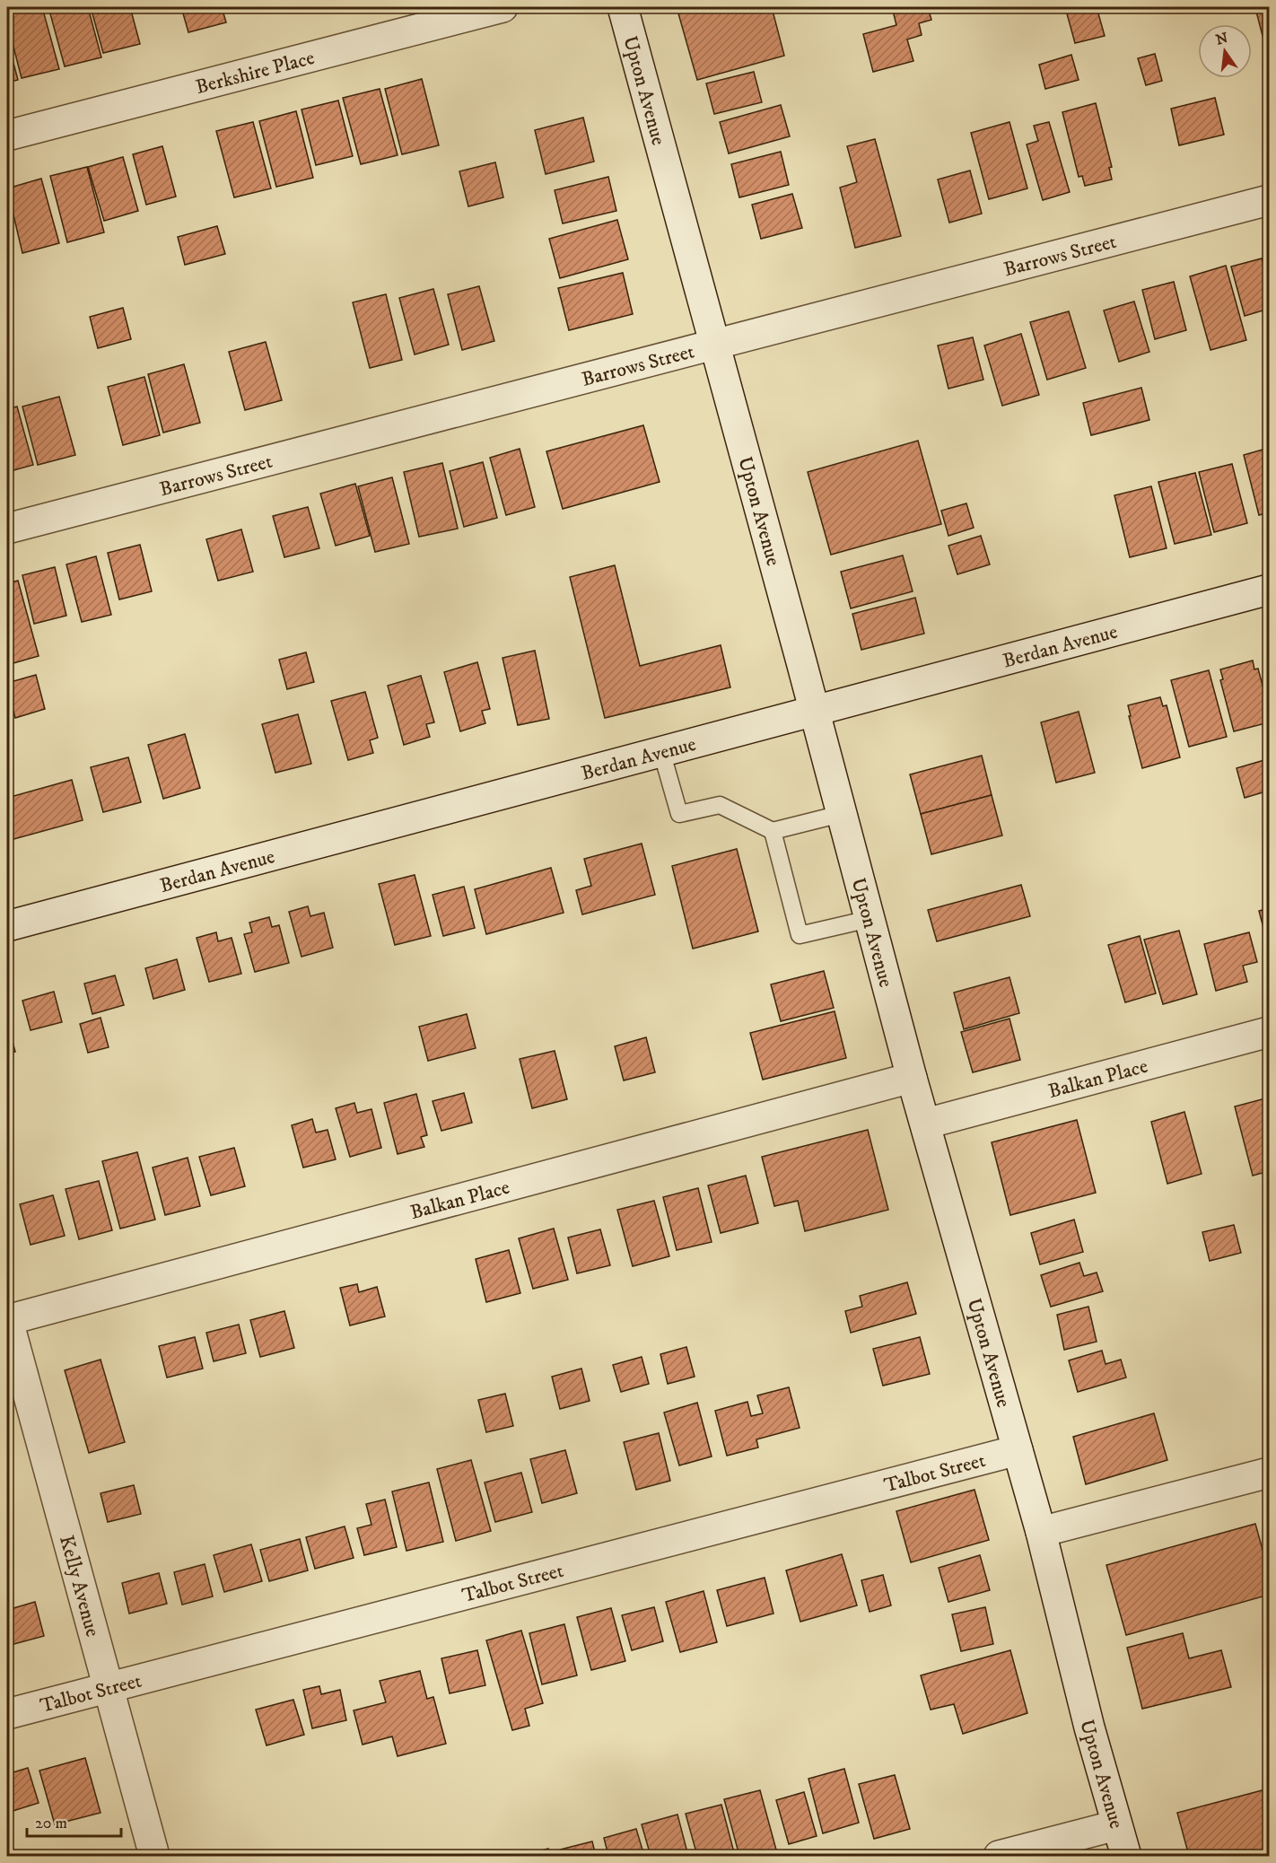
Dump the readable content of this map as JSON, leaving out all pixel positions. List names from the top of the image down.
{
  "streets": {
    "street": [
      "Berkshire Place",
      "Upton Avenue",
      "Barrows Street",
      "Berdan Avenue",
      "Balkan Place",
      "Talbot Street",
      "Kelly Avenue"
    ]
  },
  "crossings": [
    ["Upton Avenue", "Barrows Street"],
    ["Upton Avenue", "Berdan Avenue"],
    ["Upton Avenue", "Balkan Place"],
    ["Upton Avenue", "Talbot Street"],
    ["Balkan Place", "Kelly Avenue"],
    ["Talbot Street", "Kelly Avenue"]
  ],
  "scale_bar": "20 m",
  "north": "top"
}
